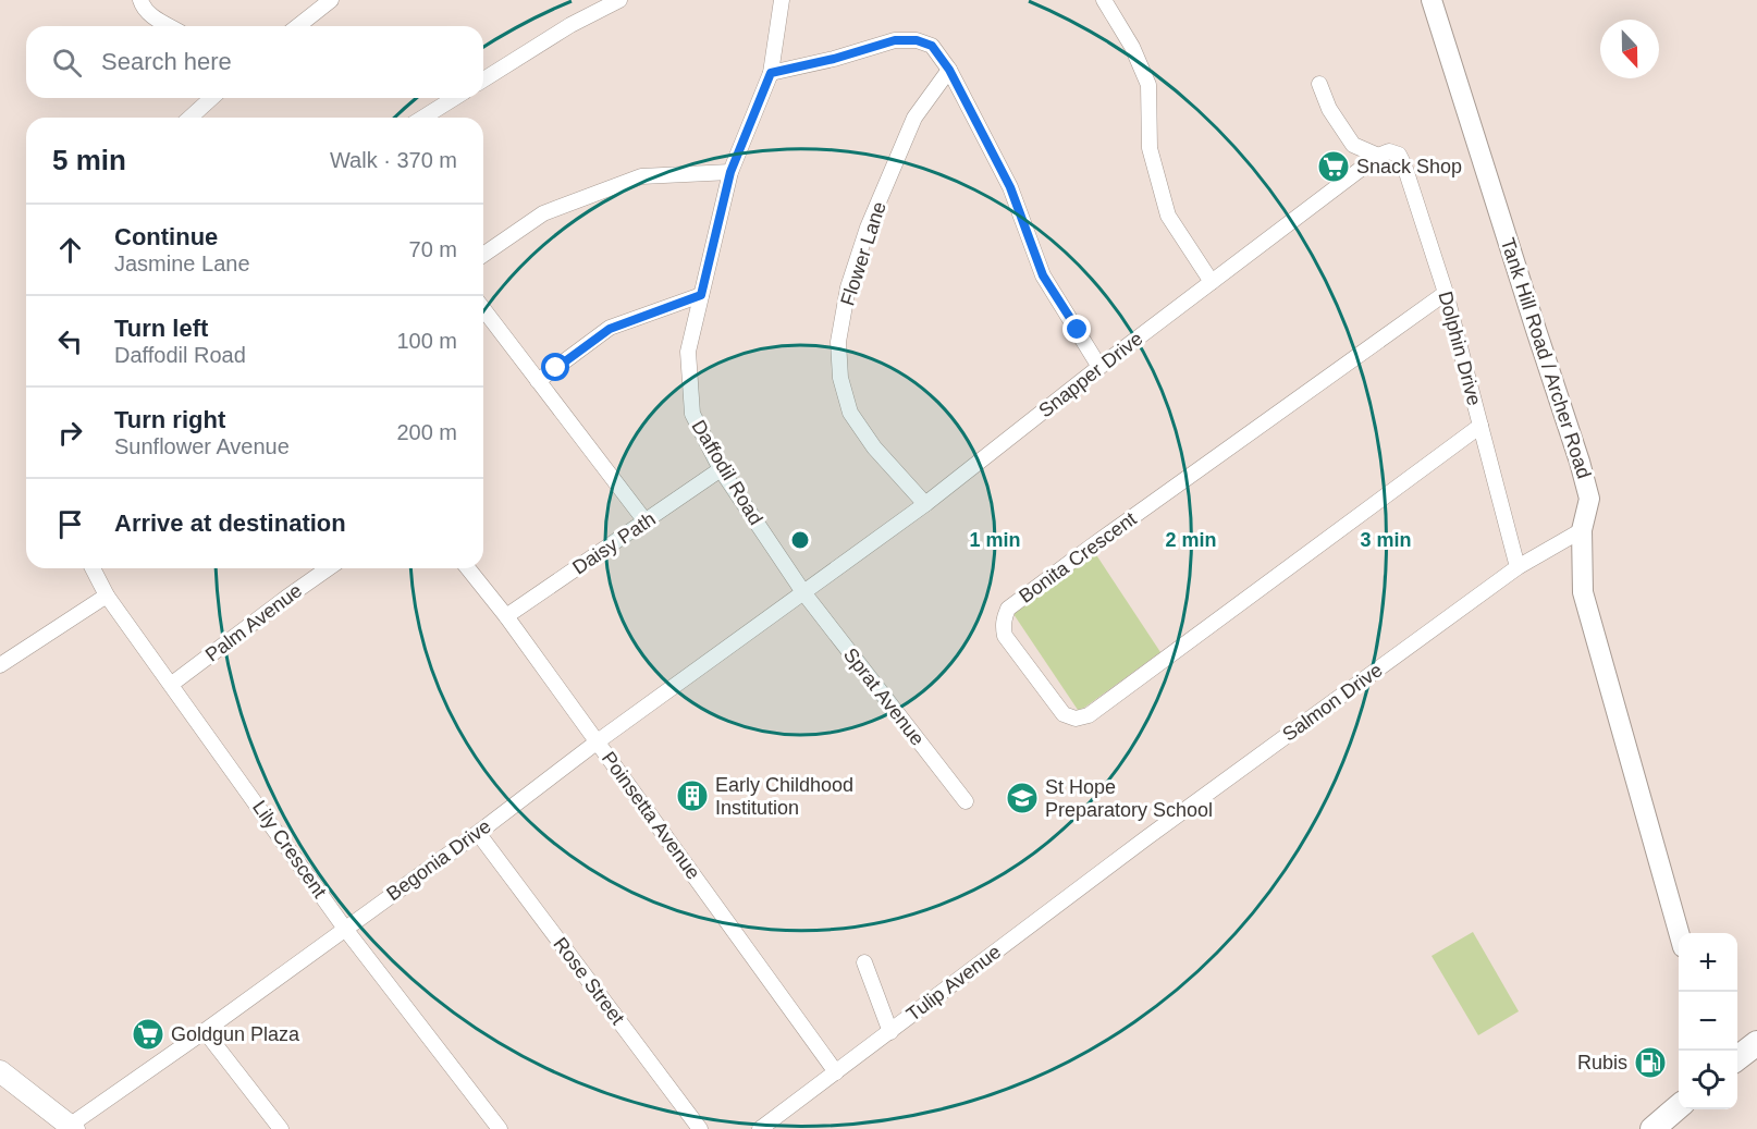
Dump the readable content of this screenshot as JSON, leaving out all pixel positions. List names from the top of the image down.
{
  "streets": {
    "street": [
      "Flower Lane",
      "Dolphin Drive",
      "Tank Hill Road / Archer Road",
      "Snapper Drive",
      "Daffodil Road",
      "Daisy Path",
      "Bonita Crescent",
      "Palm Avenue",
      "Sprat Avenue",
      "Salmon Drive",
      "Poinsetta Avenue",
      "Lily Crescent",
      "Begonia Drive",
      "Rose Street",
      "Tulip Avenue"
    ]
  },
  "crossings": [
    ["Flower Lane", "Snapper Drive"],
    ["Dolphin Drive", "Snapper Drive"],
    ["Dolphin Drive", "Bonita Crescent"],
    ["Dolphin Drive", "Salmon Drive"],
    ["Tank Hill Road / Archer Road", "Salmon Drive"],
    ["Snapper Drive", "Daffodil Road"],
    ["Snapper Drive", "Sprat Avenue"],
    ["Snapper Drive", "Begonia Drive"],
    ["Daffodil Road", "Daisy Path"],
    ["Daffodil Road", "Sprat Avenue"],
    ["Daffodil Road", "Begonia Drive"],
    ["Daisy Path", "Poinsetta Avenue"],
    ["Palm Avenue", "Lily Crescent"],
    ["Sprat Avenue", "Begonia Drive"],
    ["Salmon Drive", "Tulip Avenue"],
    ["Poinsetta Avenue", "Begonia Drive"],
    ["Poinsetta Avenue", "Tulip Avenue"],
    ["Lily Crescent", "Begonia Drive"],
    ["Begonia Drive", "Rose Street"]
  ],
  "places": {
    "supermarket": ["Snack Shop", "Goldgun Plaza"],
    "building": ["Early Childhood Institution"],
    "school or university": ["St Hope Preparatory School"],
    "fuel station": ["Rubis"]
  },
  "north": "bottom",
  "page": {
    "search": "Search here",
    "heading": ["5 min", "Walk · 370 m"],
    "list": [
      ["Continue", "Jasmine Lane", "70 m"],
      ["Turn left", "Daffodil Road", "100 m"],
      ["Turn right", "Sunflower Avenue", "200 m"],
      "Arrive at destination"
    ],
    "map_buttons": ["+", "−"]
  },
  "rings": ["1 min", "2 min", "3 min"]
}
